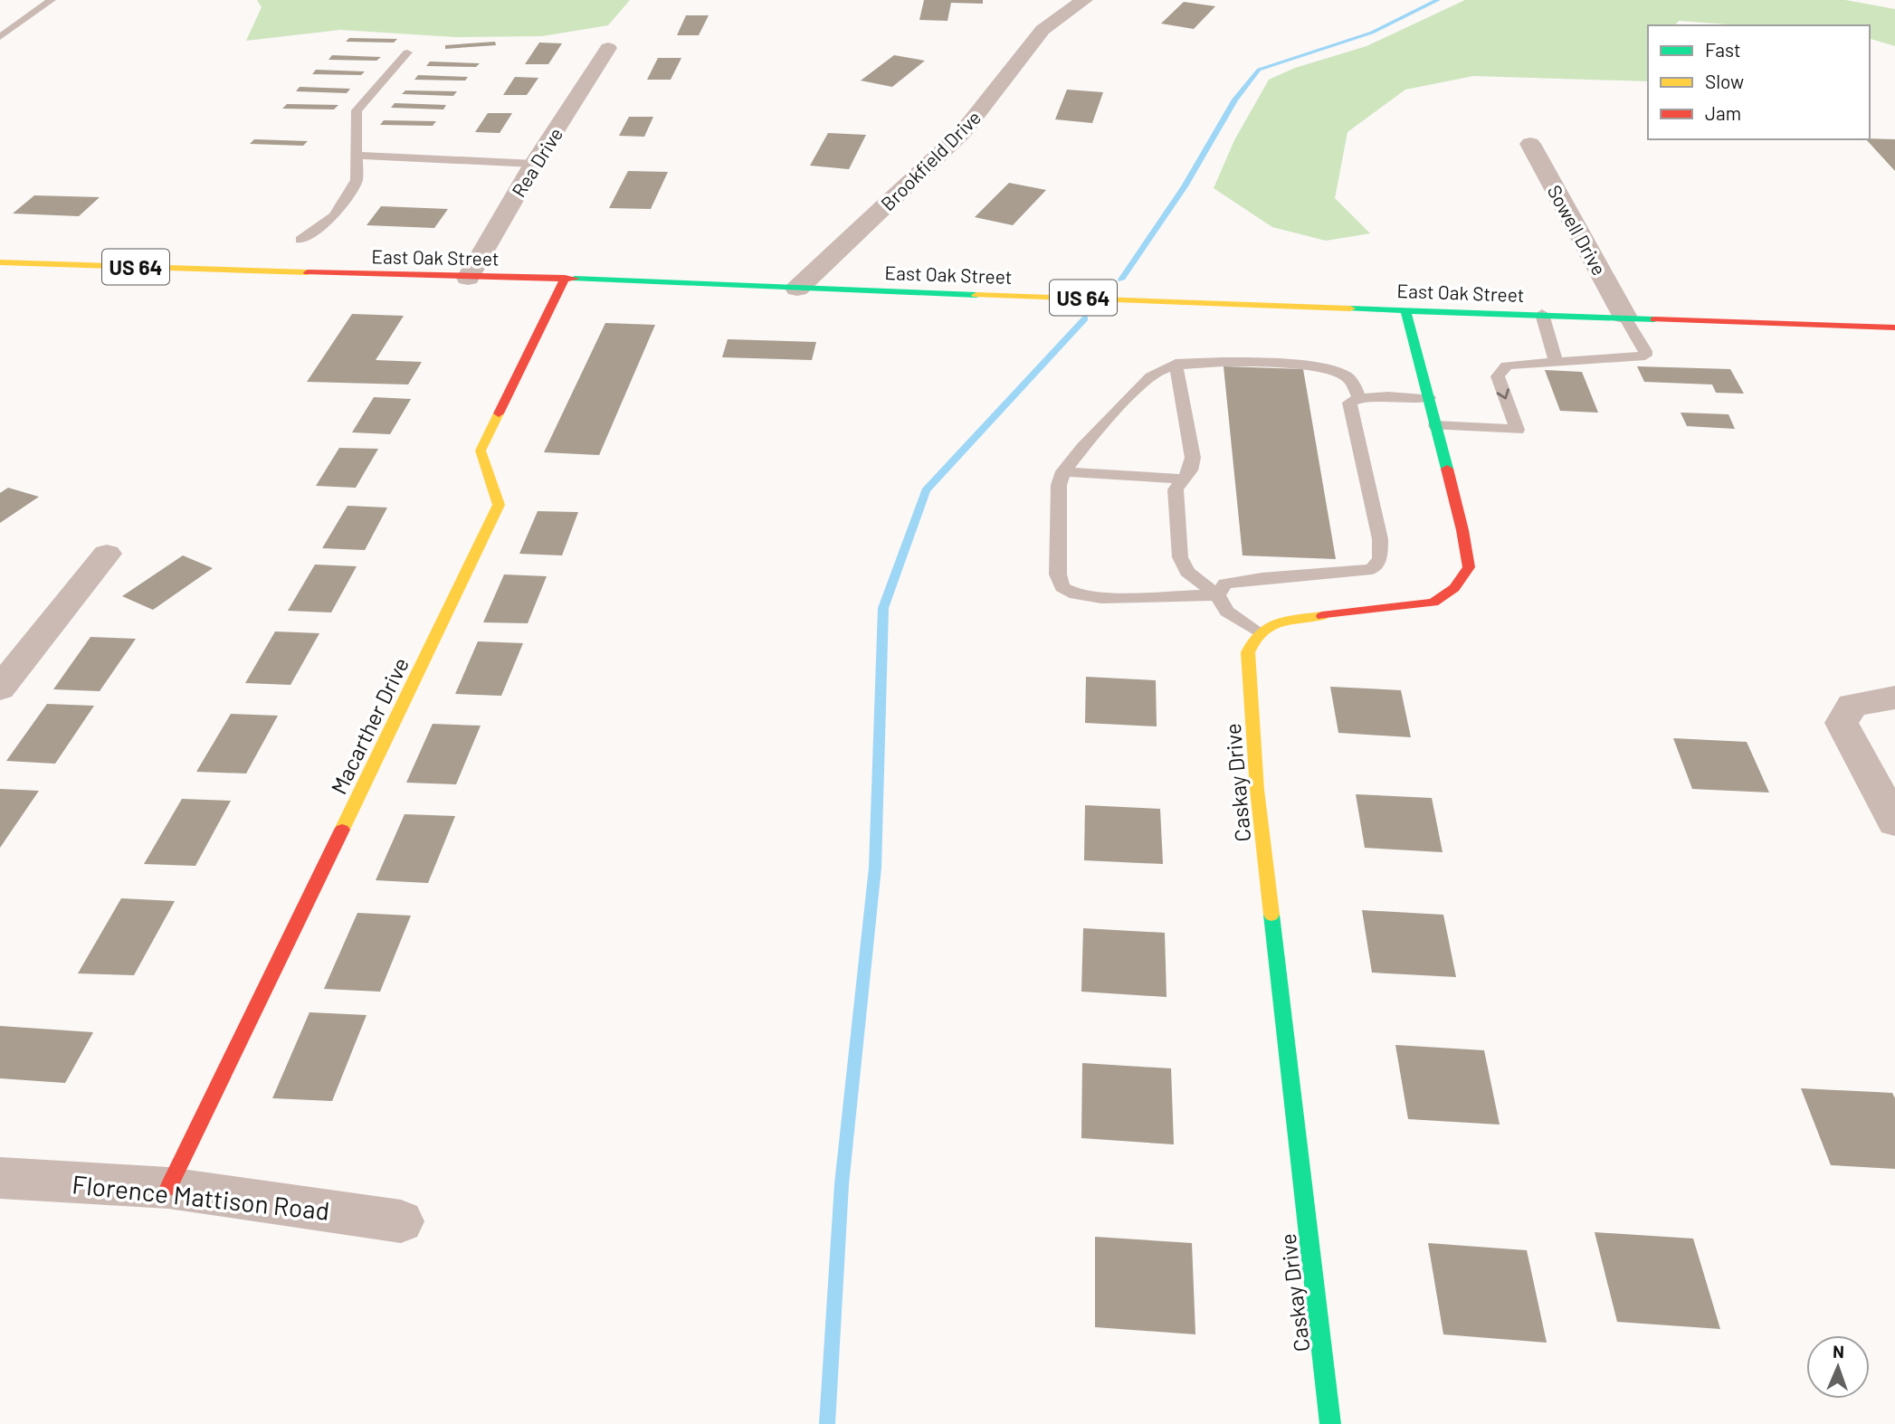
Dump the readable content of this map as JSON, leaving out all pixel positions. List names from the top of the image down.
{
  "streets": {
    "main road": [
      "East Oak Street",
      "US 64",
      "Macarther Drive",
      "Caskay Drive"
    ],
    "street": [
      "Brookfield Drive",
      "Rea Drive",
      "Sowell Drive",
      "Florence Mattison Road"
    ]
  },
  "crossings": [
    ["Brookfield Drive", "East Oak Street"],
    ["Rea Drive", "East Oak Street"],
    ["Sowell Drive", "East Oak Street"],
    ["East Oak Street", "Macarther Drive"],
    ["Macarther Drive", "Florence Mattison Road"]
  ],
  "legend": ["Fast", "Slow", "Jam"],
  "north": "top"
}
